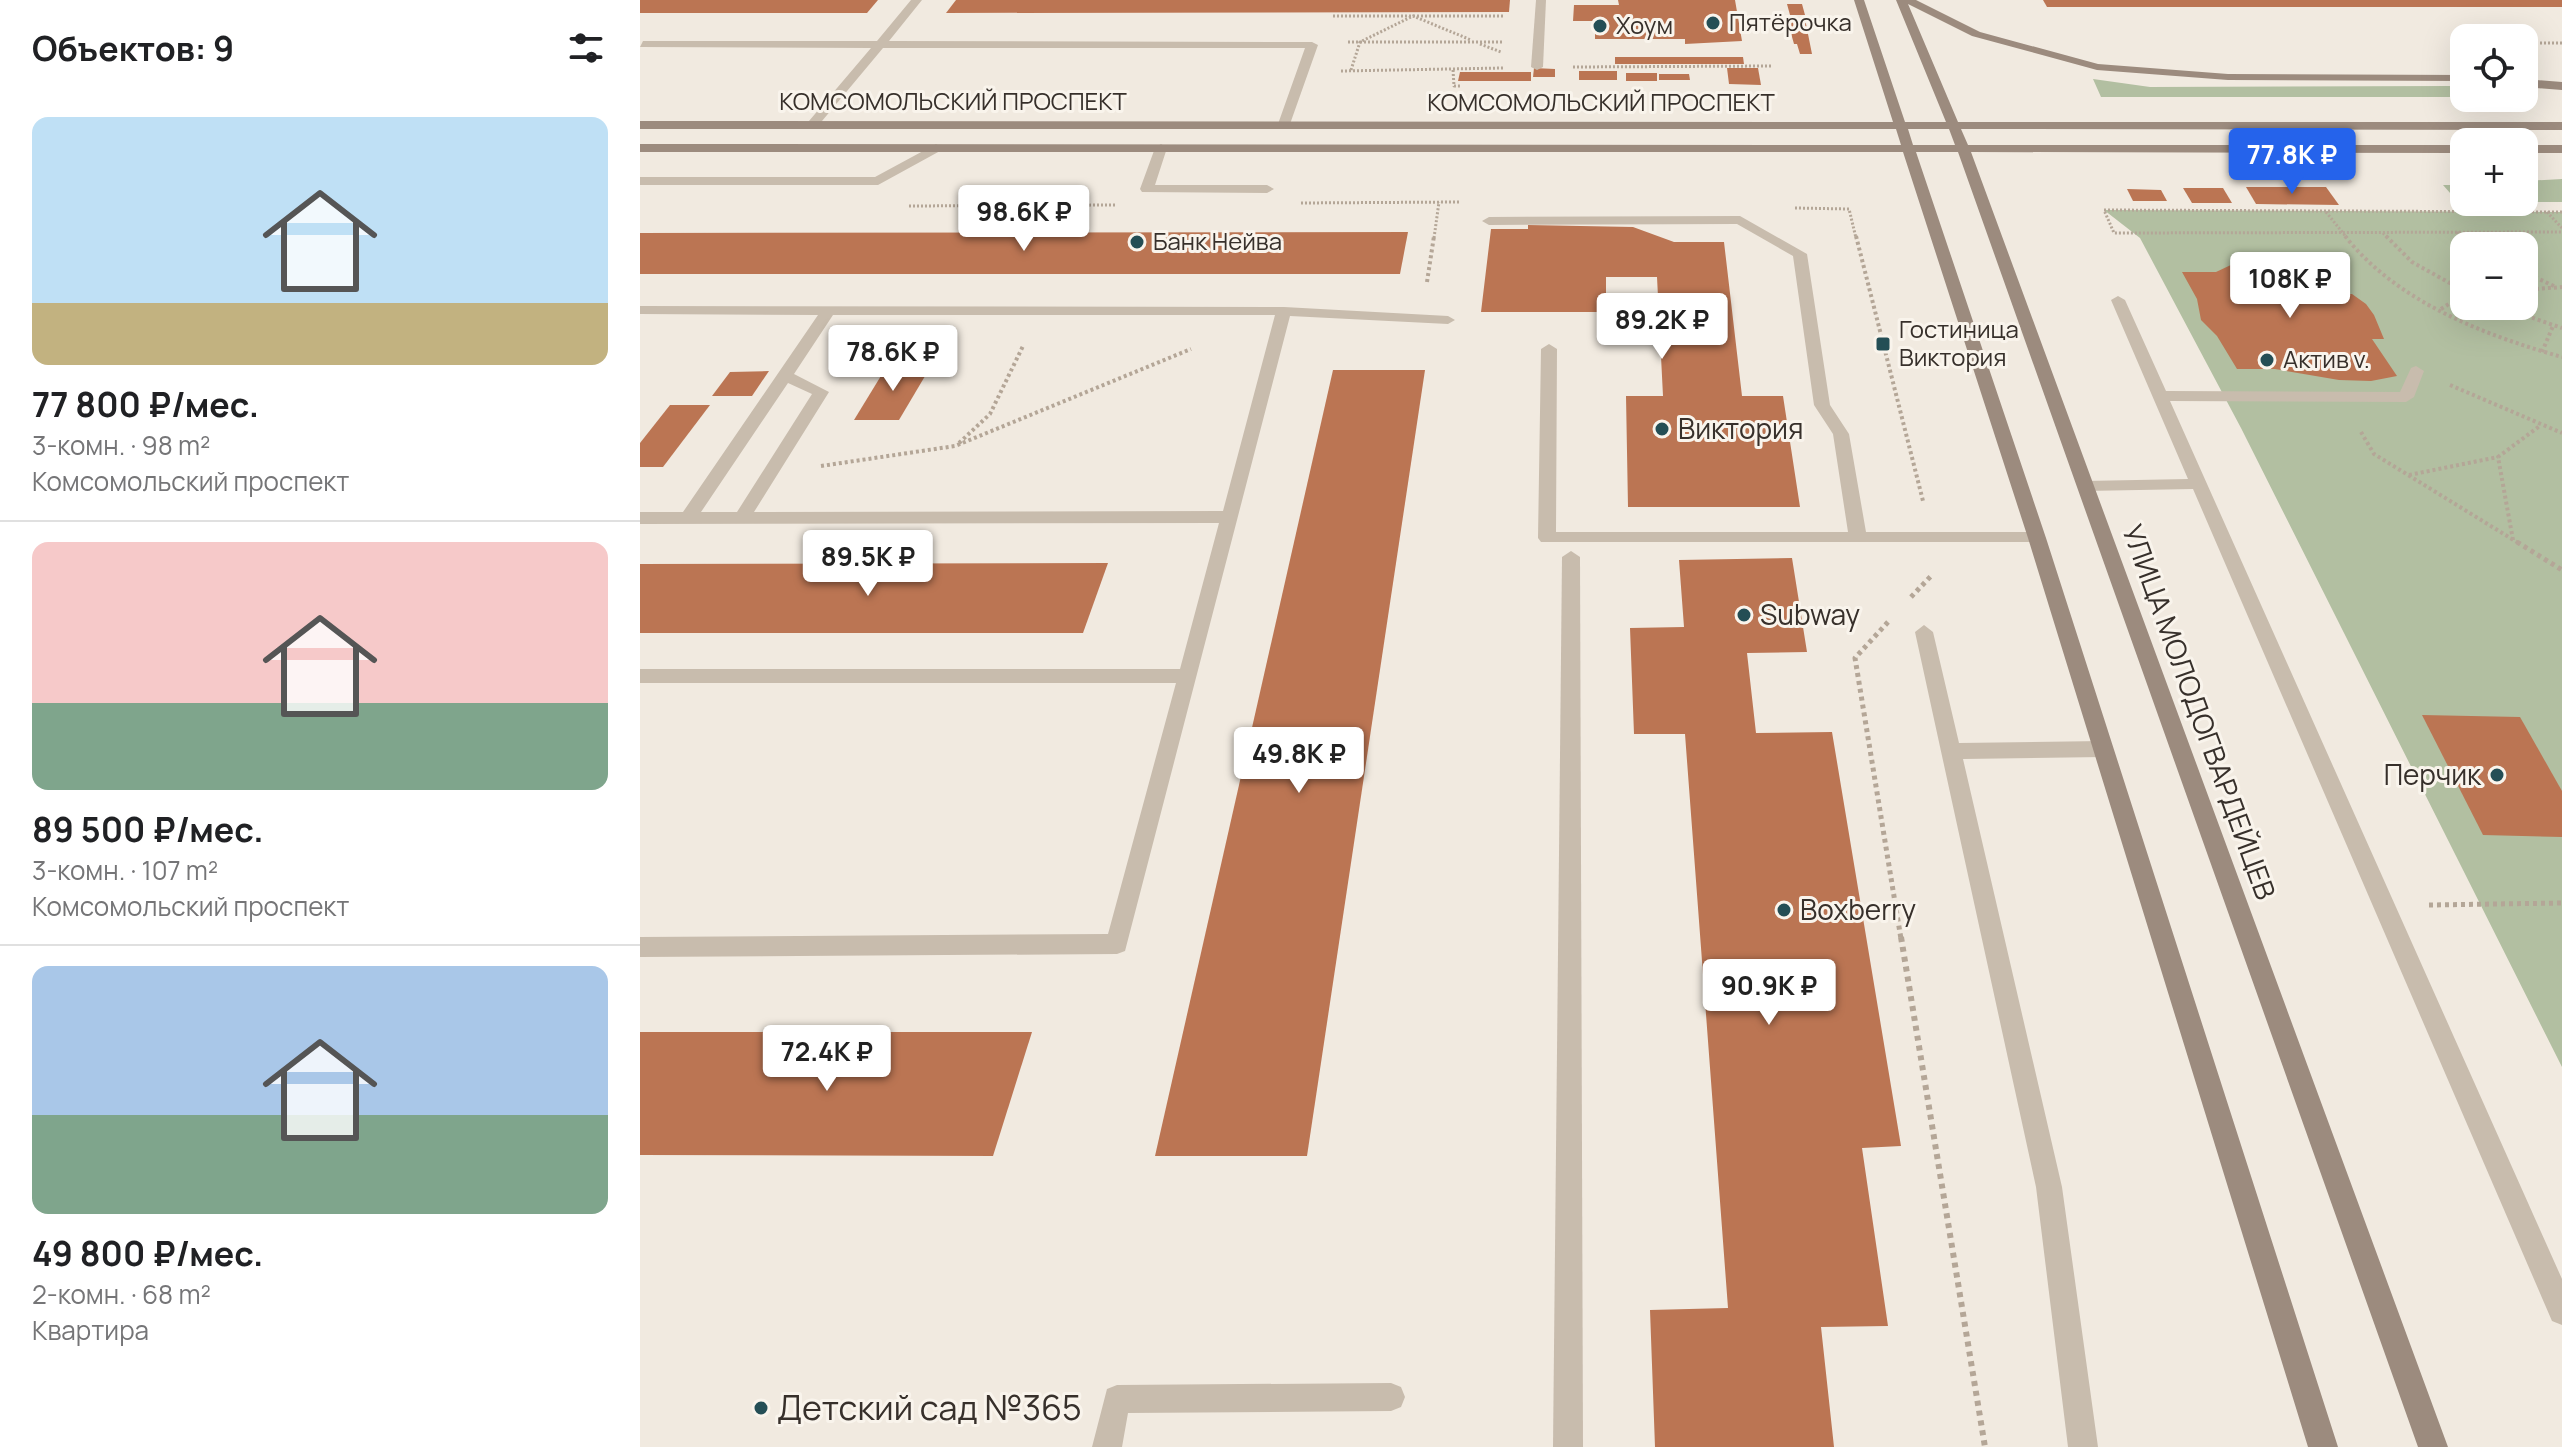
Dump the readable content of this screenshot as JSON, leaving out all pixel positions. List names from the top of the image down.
{
  "streets": {
    "main road": ["КОМСОМОЛЬСКИЙ ПРОСПЕКТ", "УЛИЦА МОЛОДОГВАРДЕЙЦЕВ"]
  },
  "crossings": [
    ["КОМСОМОЛЬСКИЙ ПРОСПЕКТ", "УЛИЦА МОЛОДОГВАРДЕЙЦЕВ"]
  ],
  "places": {
    "other": [
      "Пятёрочка",
      "Хоум",
      "Банк Нейва",
      "Актив v.",
      "Виктория",
      "Subway",
      "Перчик",
      "Boxberry",
      "Детский сад №365"
    ],
    "transit": ["Гостиница Виктория"]
  },
  "page": {
    "heading": "Объектов: 9",
    "map_buttons": ["+", "−"],
    "list": [
      {
        "name": "77 800 ₽/мес.",
        "note": "3-комн. · 98 m² · Комсомольский проспект"
      },
      {
        "name": "89 500 ₽/мес.",
        "note": "3-комн. · 107 m² · Комсомольский проспект"
      },
      {
        "name": "49 800 ₽/мес.",
        "note": "2-комн. · 68 m² · Квартира"
      }
    ],
    "price": [
      "77.8K ₽",
      "98.6K ₽",
      "108K ₽",
      "89.2K ₽",
      "78.6K ₽",
      "89.5K ₽",
      "49.8K ₽",
      "90.9K ₽",
      "72.4K ₽"
    ]
  }
}
